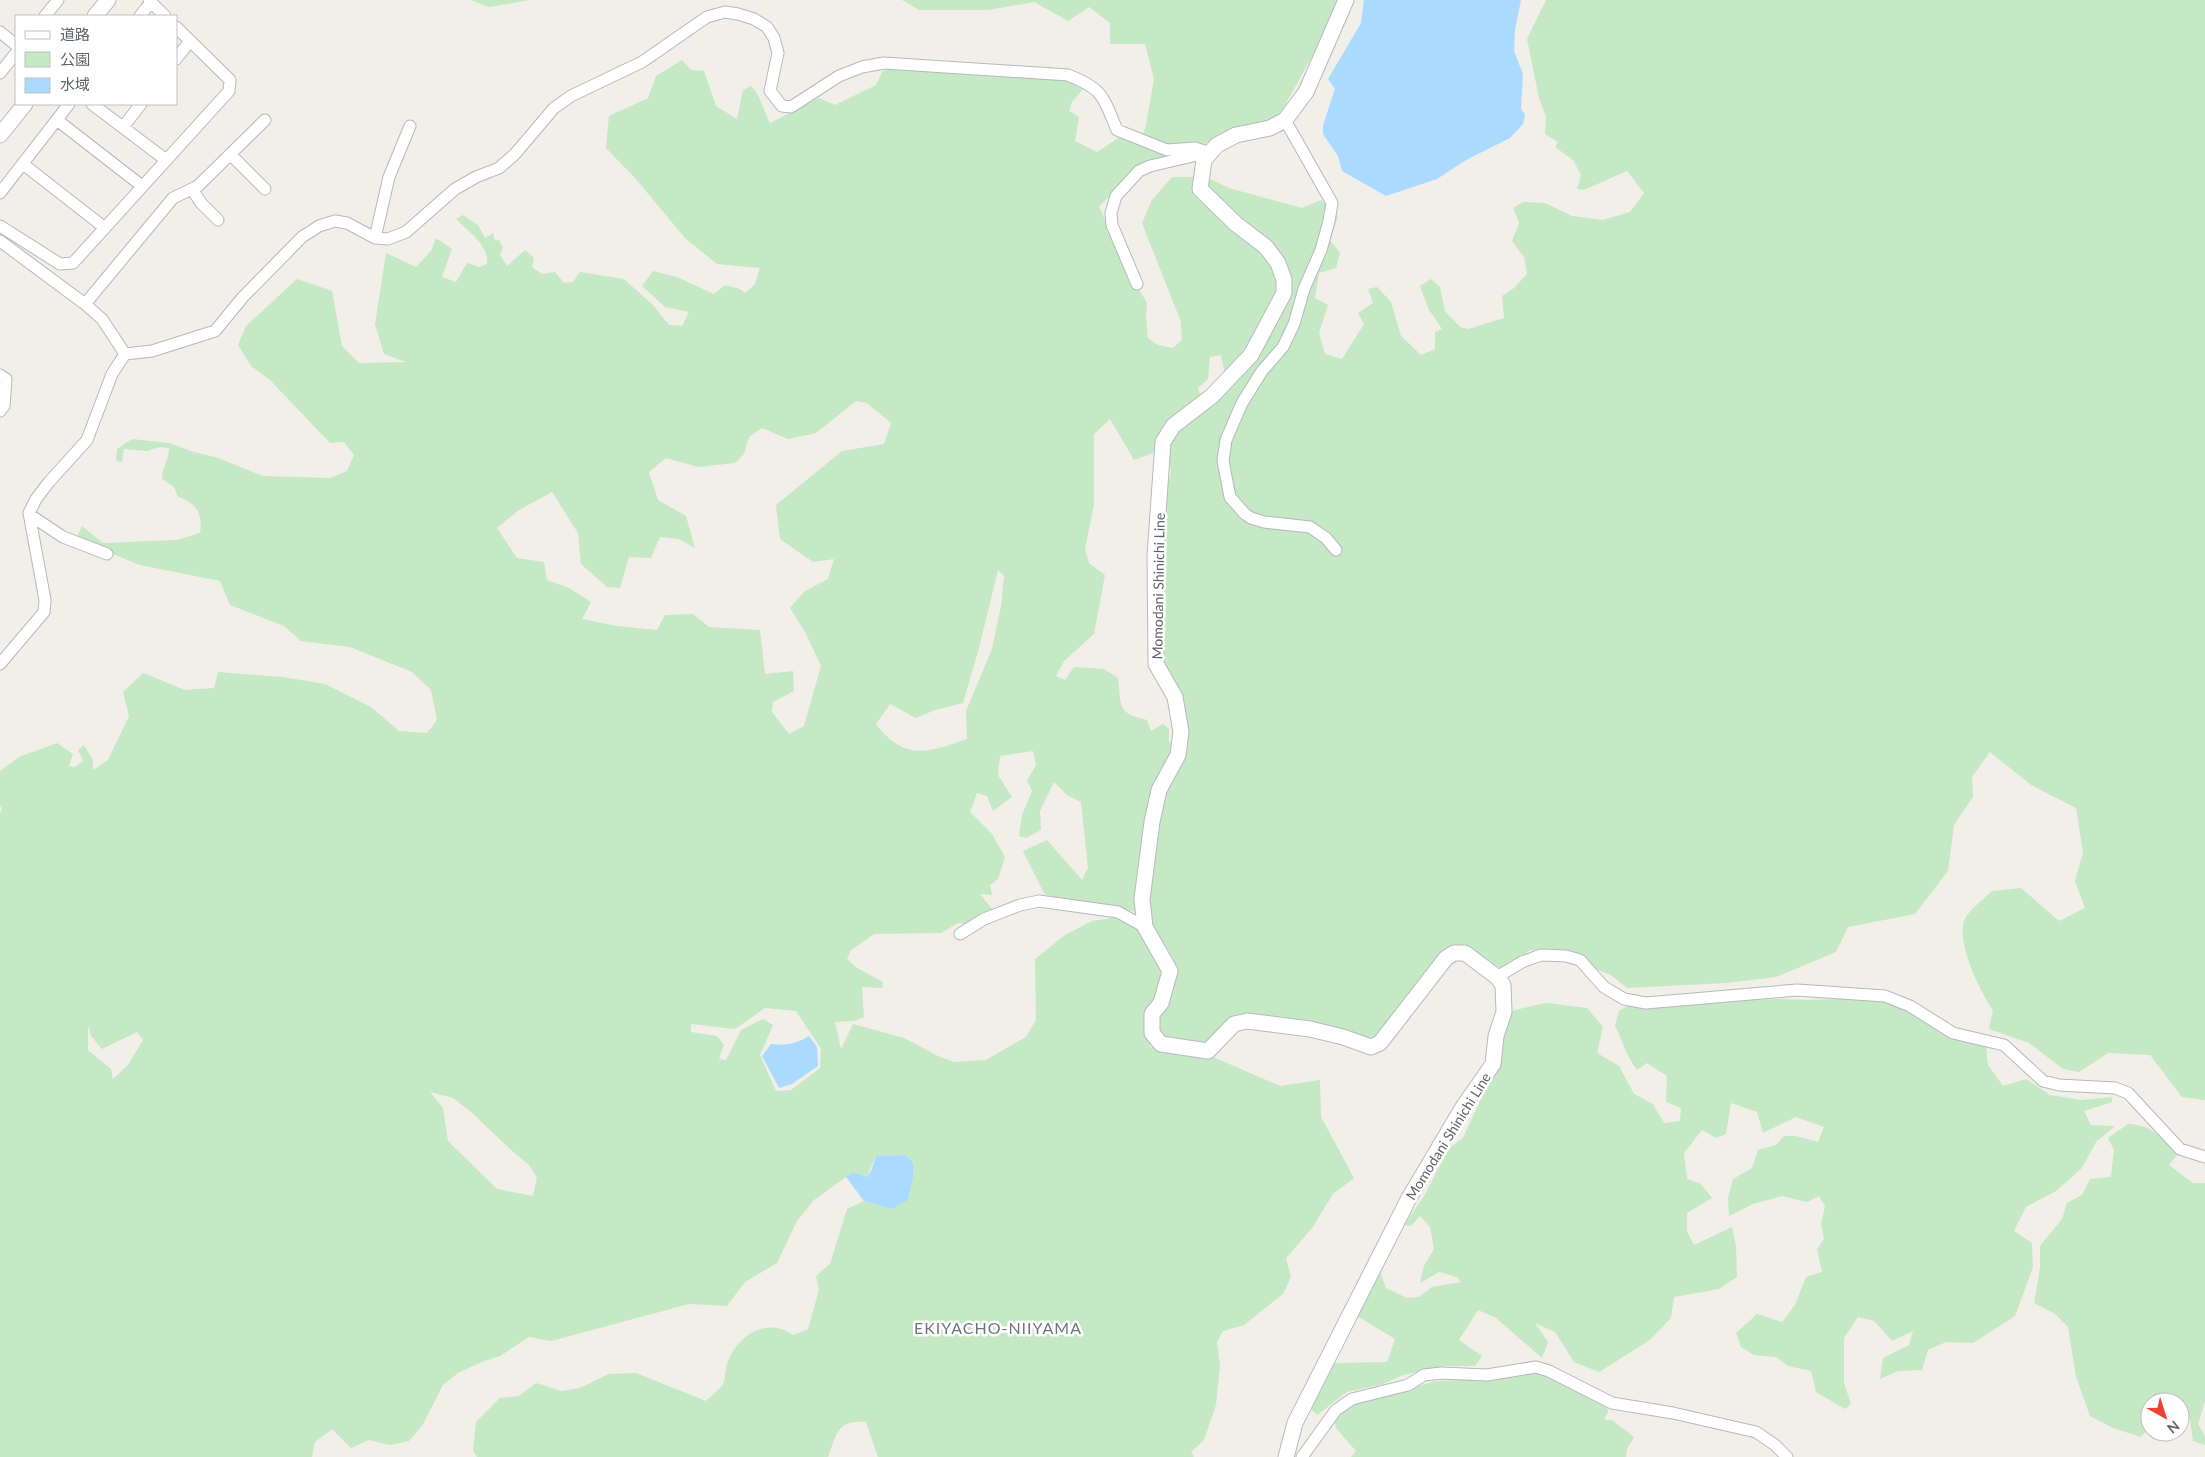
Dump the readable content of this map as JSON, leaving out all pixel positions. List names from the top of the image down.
{
  "streets": {
    "main road": ["Momodani Shinichi Line"]
  },
  "districts": ["EKIYACHO-NIIYAMA"],
  "legend": ["道路", "公園", "水域"],
  "north": "bottom right"
}
